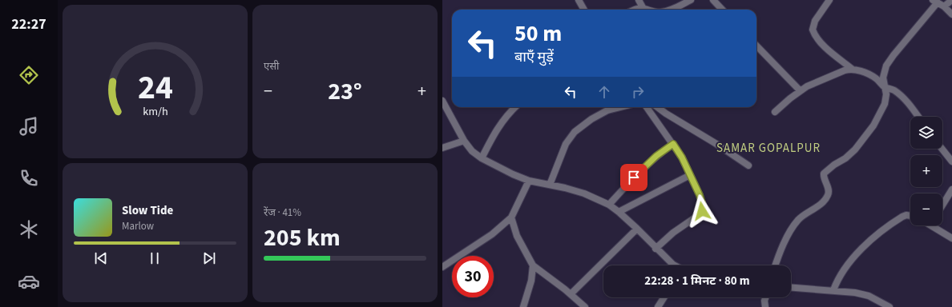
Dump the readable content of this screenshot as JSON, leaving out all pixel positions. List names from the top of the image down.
{
  "districts": ["SAMAR GOPALPUR"],
  "page": {
    "tabs": "22:27",
    "tile": [
      "एसी",
      ["रेंज · 41%", "205 km"]
    ],
    "turn": ["50 m", "बाएँ मुड़ें"],
    "heat": ["−", "23°", "+"],
    "map_buttons": ["+", "−"],
    "song": ["Slow Tide", "Marlow"],
    "limit": "30",
    "trip": "22:28 · 1 मिनट · 80 m",
    "gauge": ["24", "km/h"]
  }
}
